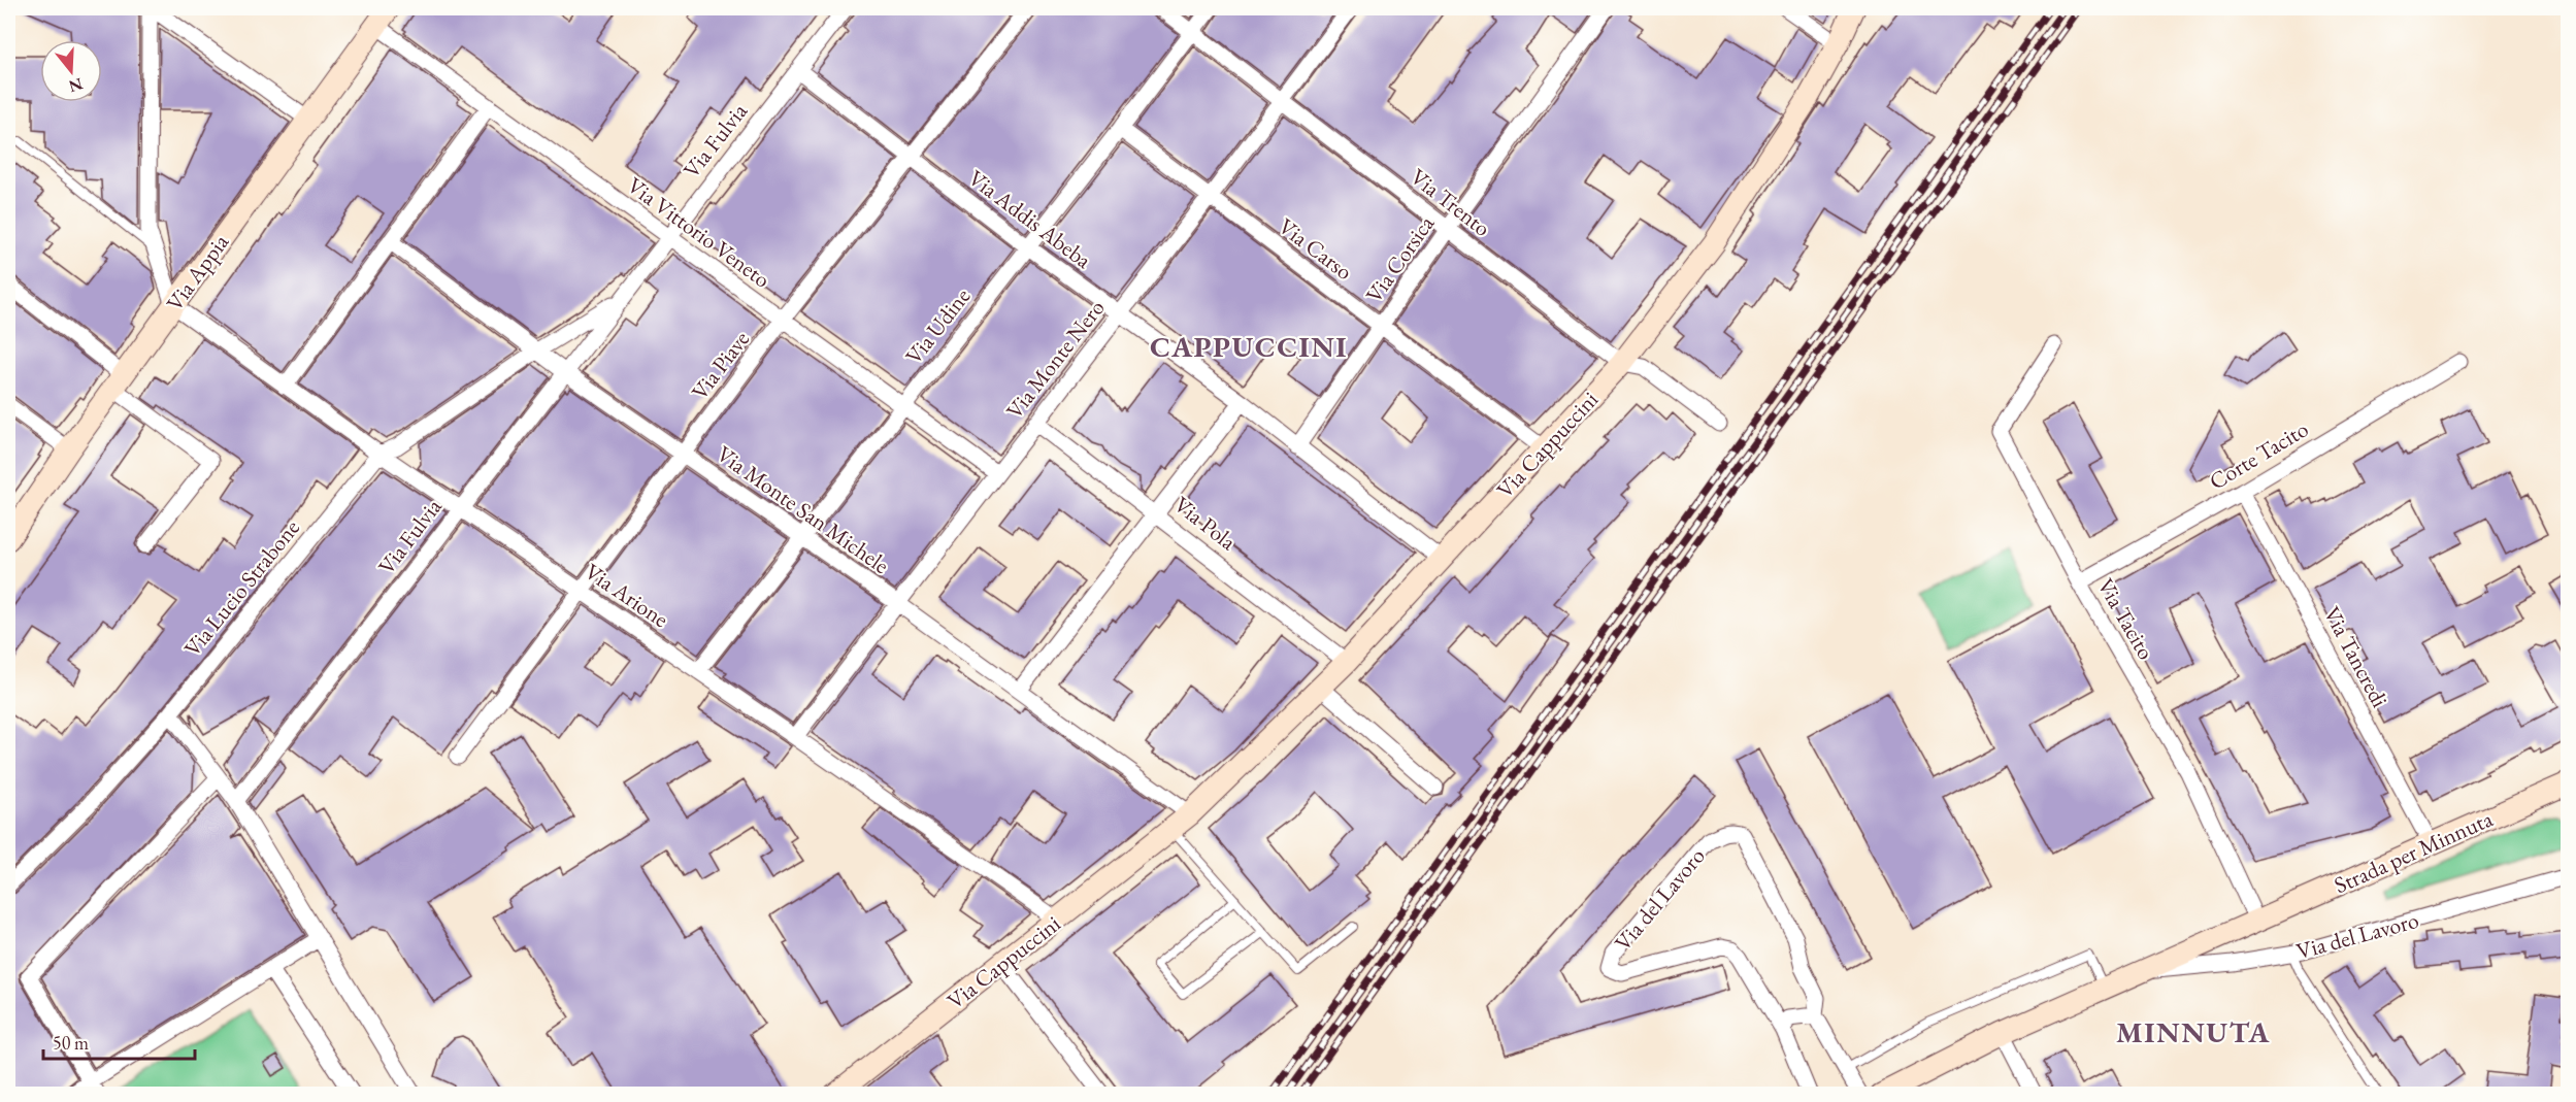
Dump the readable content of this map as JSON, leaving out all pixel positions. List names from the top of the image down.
{
  "streets": {
    "street": [
      "Via Fulvia",
      "Via Trento",
      "Via Addis Abeba",
      "Via Vittorio Veneto",
      "Via Carso",
      "Via Corsica",
      "Via Appia",
      "Via Udine",
      "Via Monte Nero",
      "Via Piave",
      "Via Cappuccini",
      "Corte Tacito",
      "Via Monte San Michele",
      "Via Pola",
      "Via Lucio Strabone",
      "Via Arione",
      "Via Tacito",
      "Via Tancredi",
      "Strada per Minnuta",
      "Via del Lavoro"
    ]
  },
  "crossings": [
    ["Via Fulvia", "Via Addis Abeba"],
    ["Via Fulvia", "Via Vittorio Veneto"],
    ["Via Fulvia", "Via Monte San Michele"],
    ["Via Fulvia", "Via Lucio Strabone"],
    ["Via Fulvia", "Via Arione"],
    ["Via Trento", "Via Corsica"],
    ["Via Trento", "Via Udine"],
    ["Via Trento", "Via Monte Nero"],
    ["Via Trento", "Via Cappuccini"],
    ["Via Addis Abeba", "Via Corsica"],
    ["Via Addis Abeba", "Via Udine"],
    ["Via Addis Abeba", "Via Monte Nero"],
    ["Via Addis Abeba", "Via Piave"],
    ["Via Addis Abeba", "Via Cappuccini"],
    ["Via Vittorio Veneto", "Via Appia"],
    ["Via Vittorio Veneto", "Via Udine"],
    ["Via Vittorio Veneto", "Via Monte Nero"],
    ["Via Vittorio Veneto", "Via Piave"],
    ["Via Carso", "Via Corsica"],
    ["Via Carso", "Via Udine"],
    ["Via Carso", "Via Monte Nero"],
    ["Via Carso", "Via Cappuccini"],
    ["Via Appia", "Via Arione"],
    ["Via Udine", "Via Monte San Michele"],
    ["Via Udine", "Via Arione"],
    ["Via Monte Nero", "Via Monte San Michele"],
    ["Via Monte Nero", "Via Pola"],
    ["Via Monte Nero", "Via Arione"],
    ["Via Piave", "Via Monte San Michele"],
    ["Via Piave", "Via Arione"],
    ["Via Cappuccini", "Via Monte San Michele"],
    ["Via Cappuccini", "Via Pola"],
    ["Via Cappuccini", "Via Arione"],
    ["Corte Tacito", "Via Tacito"],
    ["Corte Tacito", "Via Tancredi"],
    ["Via Monte San Michele", "Via Lucio Strabone"],
    ["Via Lucio Strabone", "Via Arione"],
    ["Via Tacito", "Strada per Minnuta"],
    ["Via Tacito", "Via del Lavoro"],
    ["Via Tancredi", "Strada per Minnuta"],
    ["Strada per Minnuta", "Via del Lavoro"]
  ],
  "districts": ["CAPPUCCINI", "MINNUTA"],
  "scale_bar": "50 m",
  "north": "bottom"
}
